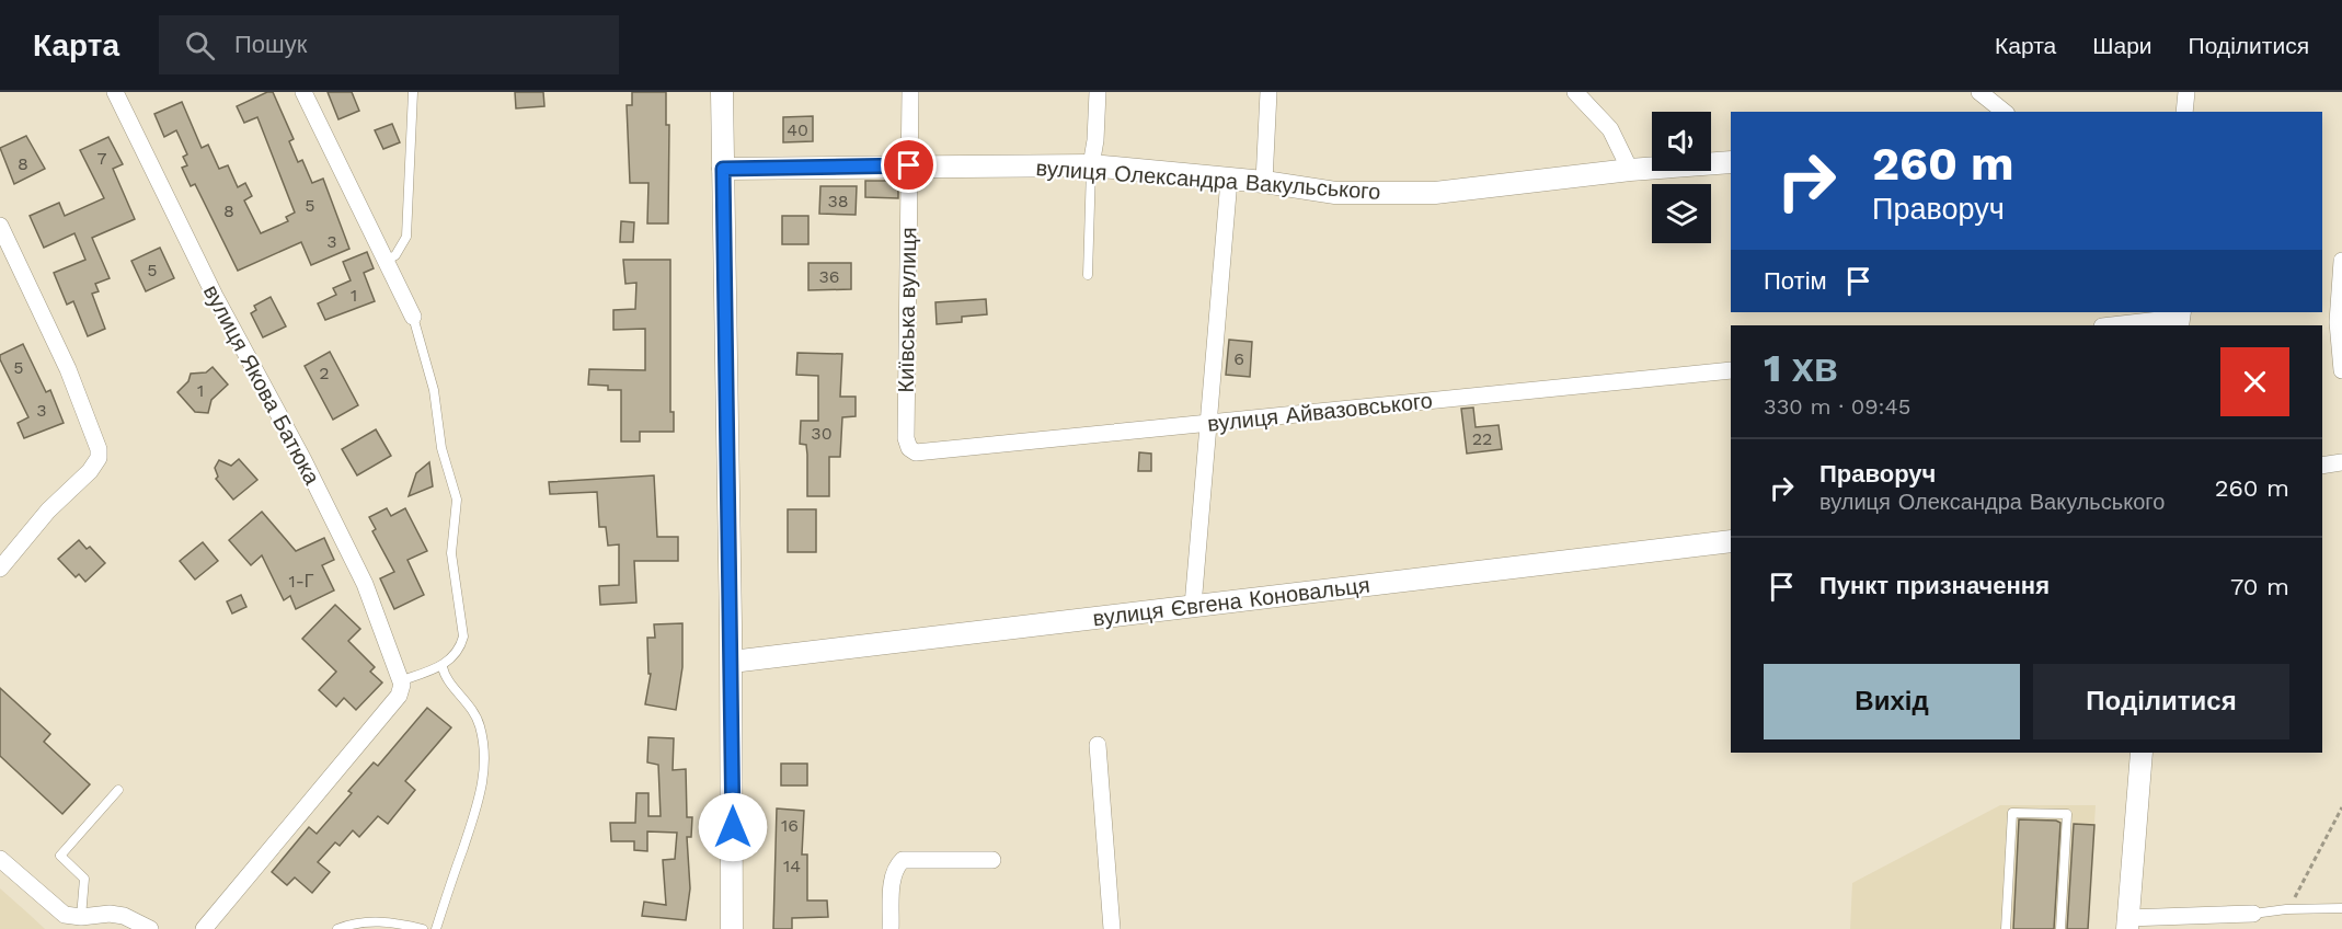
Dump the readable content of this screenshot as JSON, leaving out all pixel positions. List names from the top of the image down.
{
  "streets": {
    "street": [
      "вулиця Олександра Вакульського",
      "Київська вулиця",
      "вулиця Якова Батюка",
      "вулиця Айвазовського",
      "вулиця Євгена Коновальця"
    ]
  },
  "crossings": [
    ["вулиця Олександра Вакульського", "Київська вулиця"],
    ["Київська вулиця", "вулиця Айвазовського"]
  ],
  "house_numbers": [
    "40",
    "7",
    "8",
    "38",
    "5",
    "8",
    "3",
    "5",
    "36",
    "1",
    "6",
    "5",
    "2",
    "1",
    "3",
    "30",
    "22",
    "1-Г",
    "16",
    "14"
  ],
  "page": {
    "header": "Карта",
    "search": "Пошук",
    "nav": ["Карта", "Шари", "Поділитися"],
    "turn": ["260 m", "Праворуч"],
    "then": "Потім",
    "heading": ["1 хв", "330 m · 09:45"],
    "list": [
      {
        "name": "Праворуч",
        "note": "вулиця Олександра Вакульського",
        "value": "260 m"
      },
      {
        "name": "Пункт призначення",
        "value": "70 m"
      }
    ],
    "buttons": ["Вихід", "Поділитися"]
  }
}
